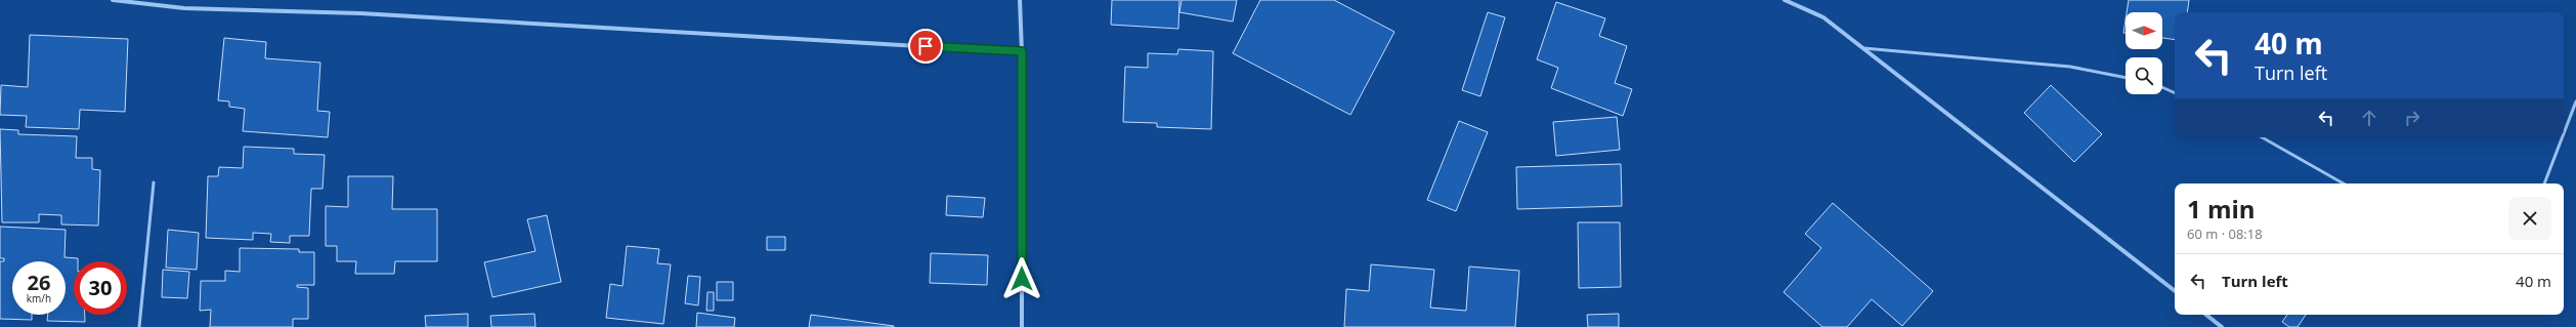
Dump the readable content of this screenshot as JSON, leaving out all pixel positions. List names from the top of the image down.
{
  "north": "right",
  "page": {
    "turn": ["40 m", "Turn left"],
    "heading": ["1 min", "60 m · 08:18"],
    "list": [
      {
        "name": "Turn left",
        "value": "40 m"
      }
    ],
    "speed": "26 km/h",
    "limit": "30"
  }
}
